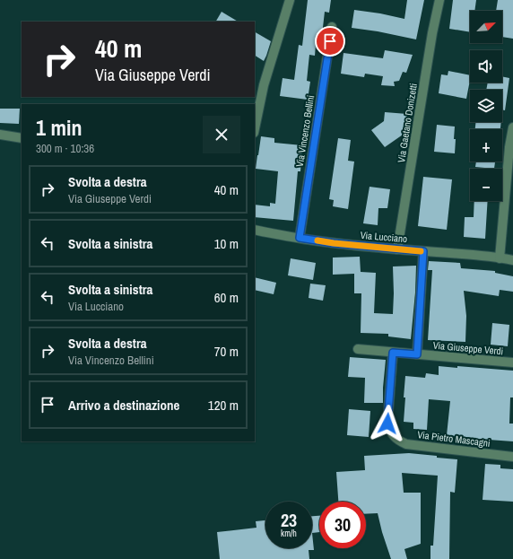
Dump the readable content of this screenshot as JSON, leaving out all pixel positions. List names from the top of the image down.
{
  "streets": {
    "street": [
      "Via Gaetano Donizetti",
      "Via Vincenzo Bellini",
      "Via Lucciano",
      "Via Giuseppe Verdi",
      "Via Pietro Mascagni"
    ]
  },
  "crossings": [
    ["Via Gaetano Donizetti", "Via Lucciano"],
    ["Via Vincenzo Bellini", "Via Lucciano"],
    ["Via Giuseppe Verdi", "Via Pietro Mascagni"]
  ],
  "north": "top right",
  "page": {
    "map_buttons": ["+", "−"],
    "turn": ["40 m", "Via Giuseppe Verdi"],
    "heading": ["1 min", "300 m · 10:36"],
    "list": [
      {
        "name": "Svolta a destra",
        "note": "Via Giuseppe Verdi",
        "value": "40 m"
      },
      {
        "name": "Svolta a sinistra",
        "value": "10 m"
      },
      {
        "name": "Svolta a sinistra",
        "note": "Via Lucciano",
        "value": "60 m"
      },
      {
        "name": "Svolta a destra",
        "note": "Via Vincenzo Bellini",
        "value": "70 m"
      },
      {
        "name": "Arrivo a destinazione",
        "value": "120 m"
      }
    ],
    "speed": "23 km/h",
    "limit": "30"
  }
}
